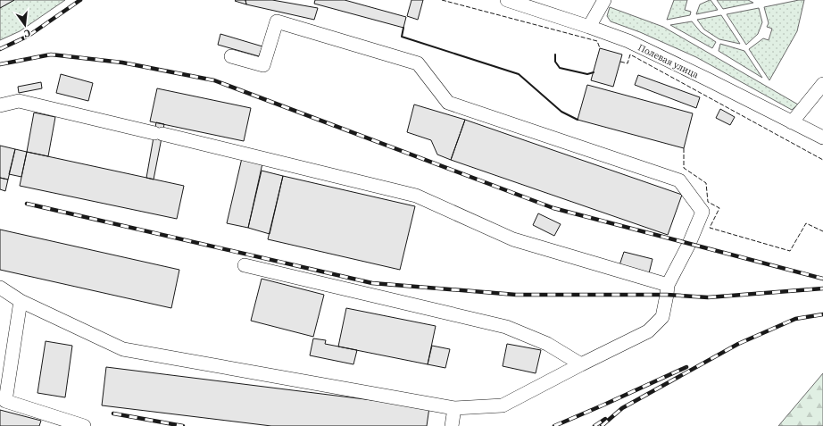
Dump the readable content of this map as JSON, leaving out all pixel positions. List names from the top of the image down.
{
  "streets": {
    "street": ["Полевая улица"]
  },
  "north": "bottom"
}
